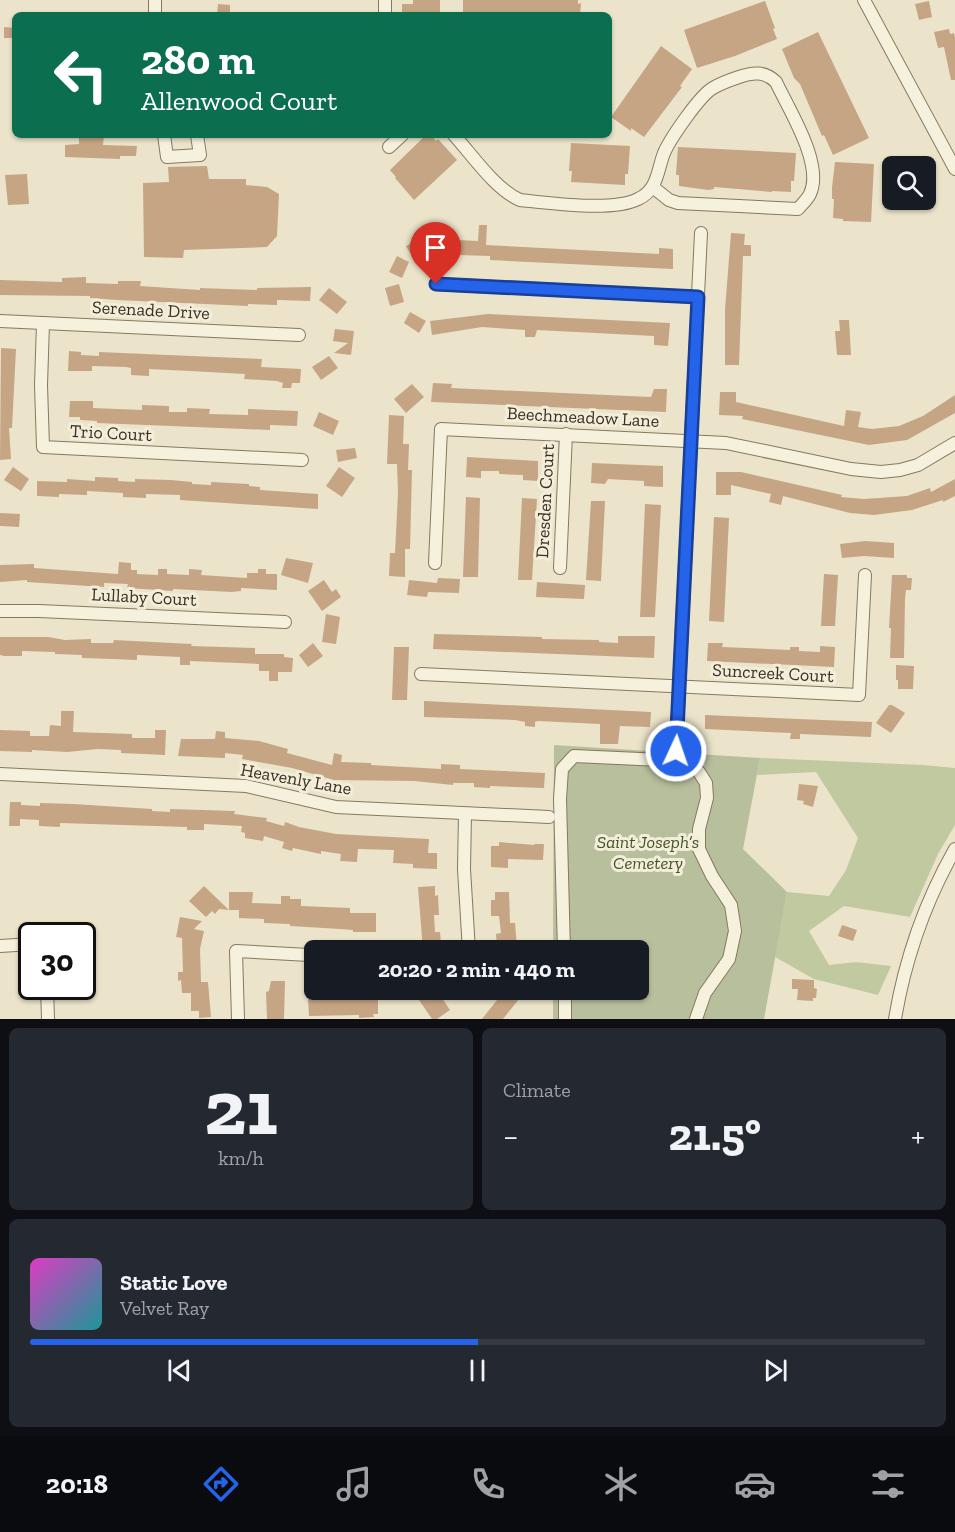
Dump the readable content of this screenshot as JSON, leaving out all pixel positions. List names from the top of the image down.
{
  "streets": {
    "street": [
      "Serenade Drive",
      "Beechmeadow Lane",
      "Trio Court",
      "Dresden Court",
      "Lullaby Court",
      "Suncreek Court",
      "Heavenly Lane"
    ]
  },
  "crossings": [
    ["Serenade Drive", "Trio Court"],
    ["Beechmeadow Lane", "Dresden Court"]
  ],
  "parks": ["Saint Joseph’s Cemetery"],
  "page": {
    "turn": ["280 m", "Allenwood Court"],
    "limit": "30",
    "trip": "20:20 · 2 min · 440 m",
    "tile": [
      ["21", "km/h"],
      "Climate"
    ],
    "heat": ["−", "21.5°", "+"],
    "song": ["Static Love", "Velvet Ray"],
    "tabs": "20:18"
  }
}
